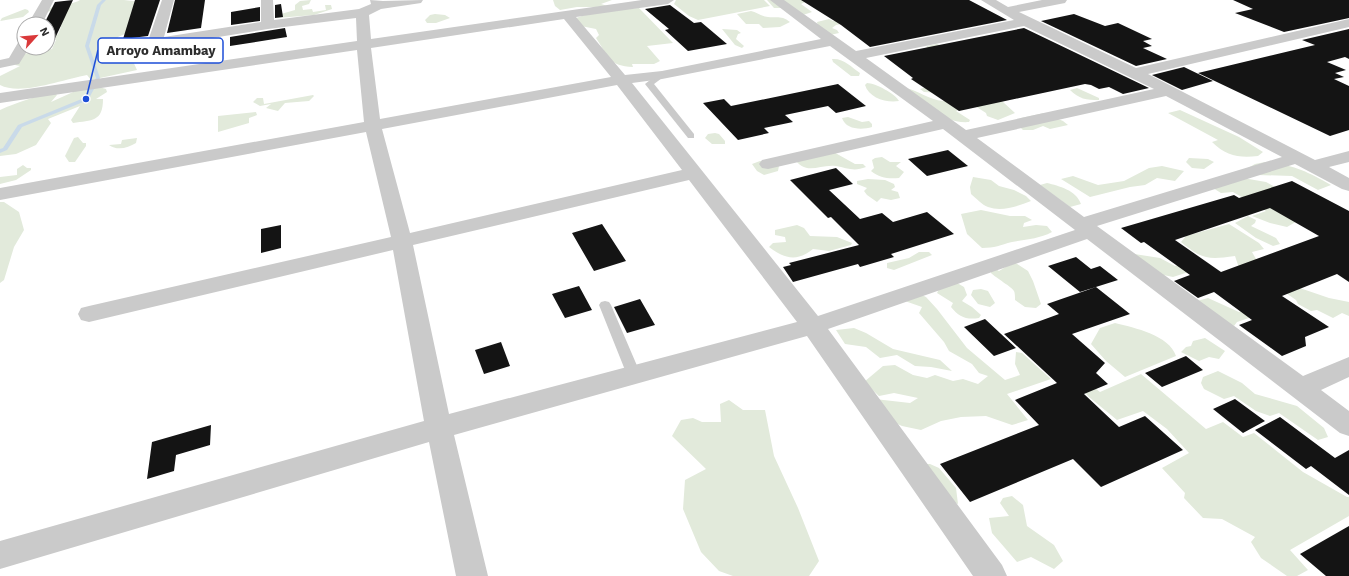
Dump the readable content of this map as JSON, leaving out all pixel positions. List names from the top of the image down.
{
  "places": ["Arroyo Amambay"],
  "north": "top right"
}
